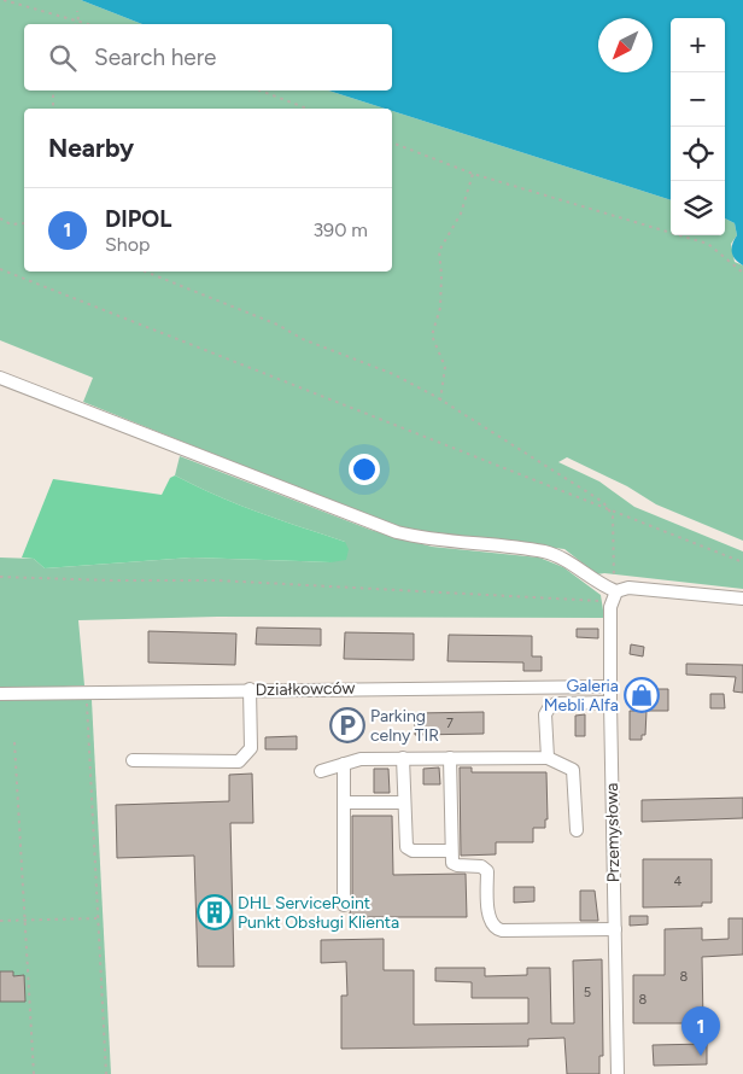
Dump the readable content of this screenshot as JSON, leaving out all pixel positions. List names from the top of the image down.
{
  "streets": {
    "street": ["Działkowców", "Przemysłowa"]
  },
  "crossings": [
    ["Działkowców", "Przemysłowa"]
  ],
  "places": {
    "shop": ["Galeria Mebli Alfa"],
    "parking": ["Parking celny TIR"],
    "building": ["DHL ServicePoint Punkt Obsługi Klienta"]
  },
  "house_numbers": [
    "7",
    "4",
    "8",
    "5",
    "8"
  ],
  "north": "bottom left",
  "page": {
    "map_buttons": ["+", "−"],
    "search": "Search here",
    "heading": "Nearby",
    "list": [
      {
        "mark": "1",
        "name": "DIPOL",
        "note": "Shop",
        "value": "390 m"
      }
    ],
    "pins": "1"
  }
}
